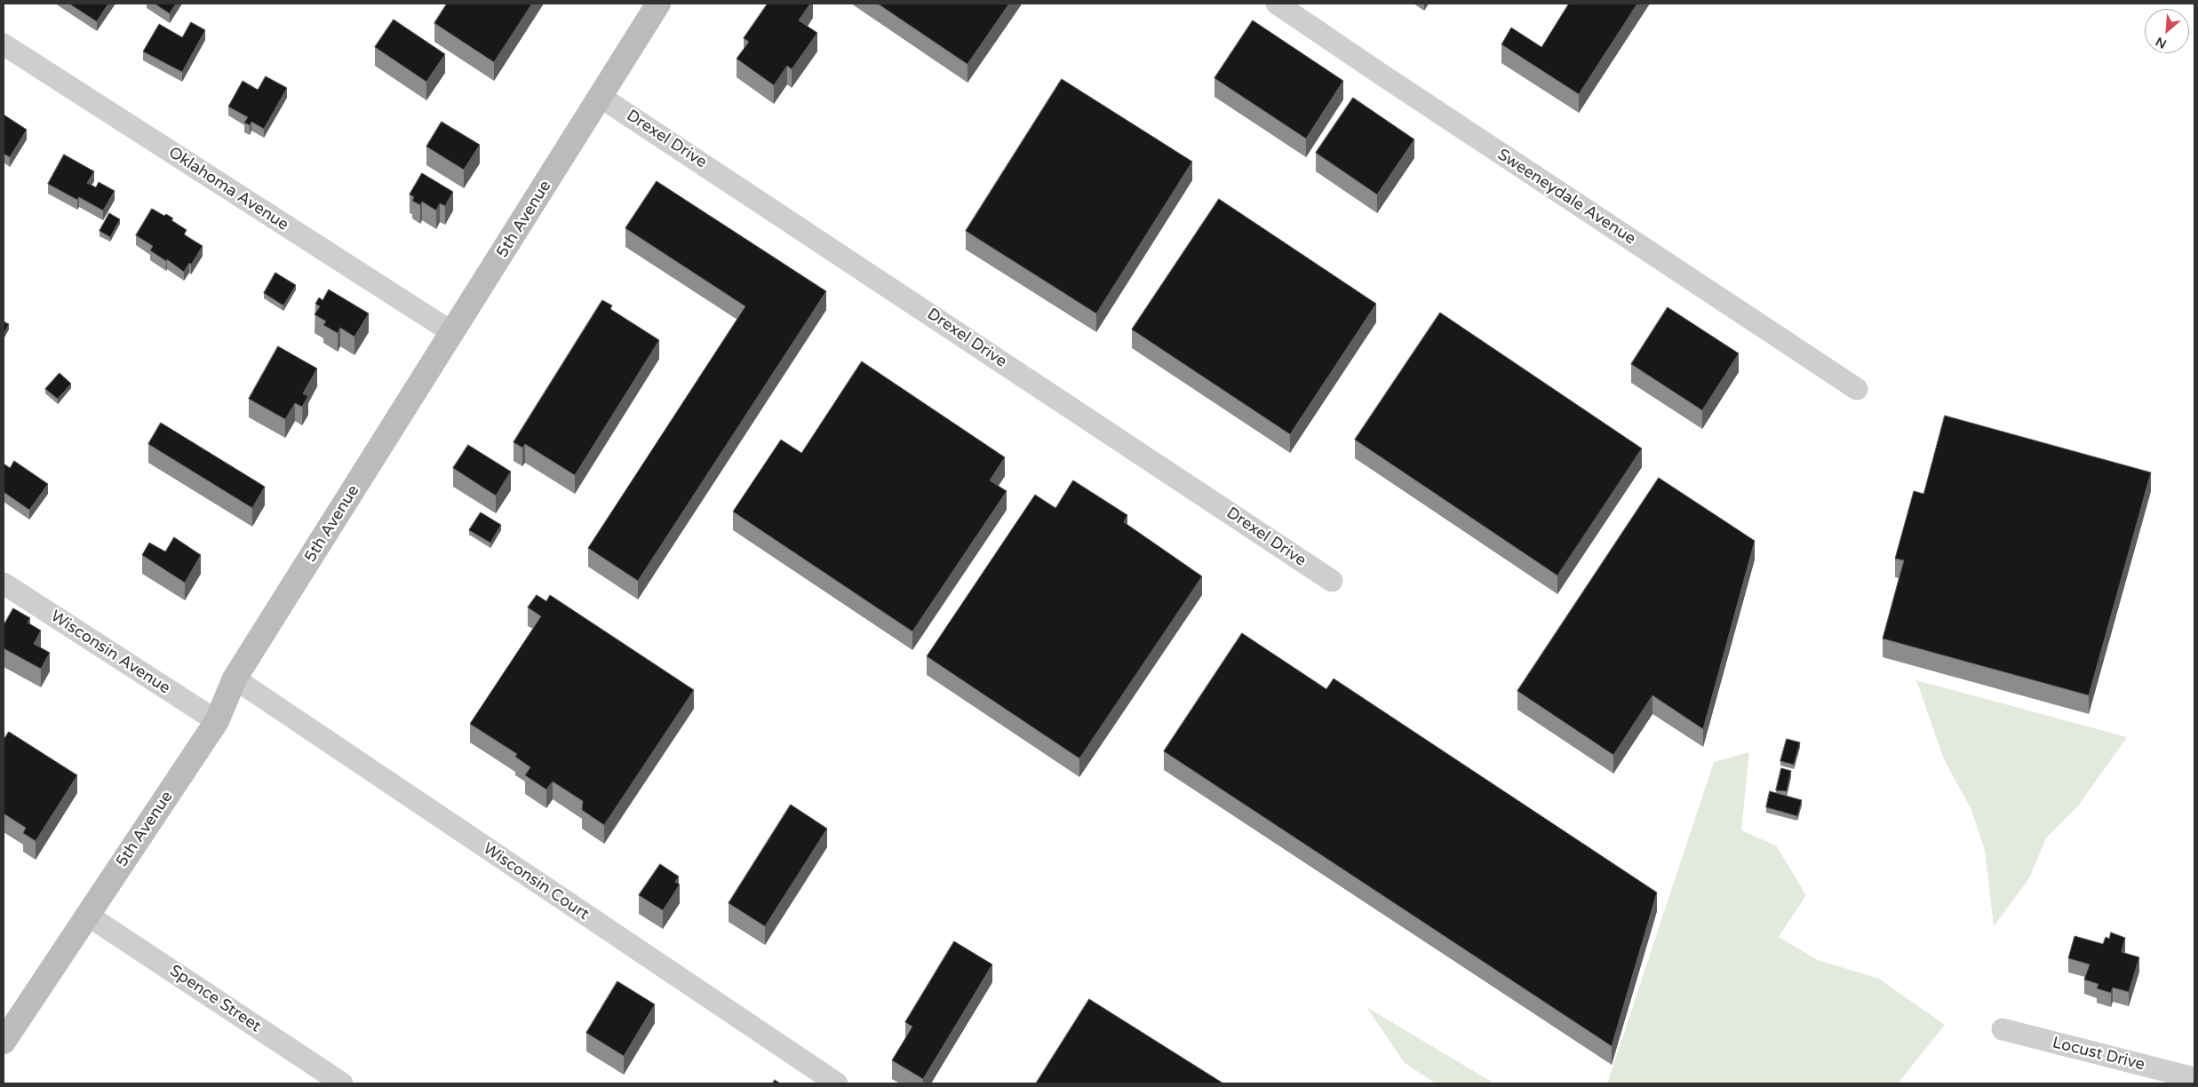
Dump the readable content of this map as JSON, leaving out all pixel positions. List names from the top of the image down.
{
  "streets": {
    "main road": ["5th Avenue"],
    "street": [
      "Drexel Drive",
      "Oklahoma Avenue",
      "Sweeneydale Avenue",
      "Wisconsin Avenue",
      "Wisconsin Court",
      "Spence Street",
      "Locust Drive"
    ]
  },
  "crossings": [
    ["Drexel Drive", "5th Avenue"],
    ["Oklahoma Avenue", "5th Avenue"],
    ["5th Avenue", "Wisconsin Avenue"],
    ["5th Avenue", "Wisconsin Court"],
    ["5th Avenue", "Spence Street"]
  ],
  "north": "bottom left"
}
